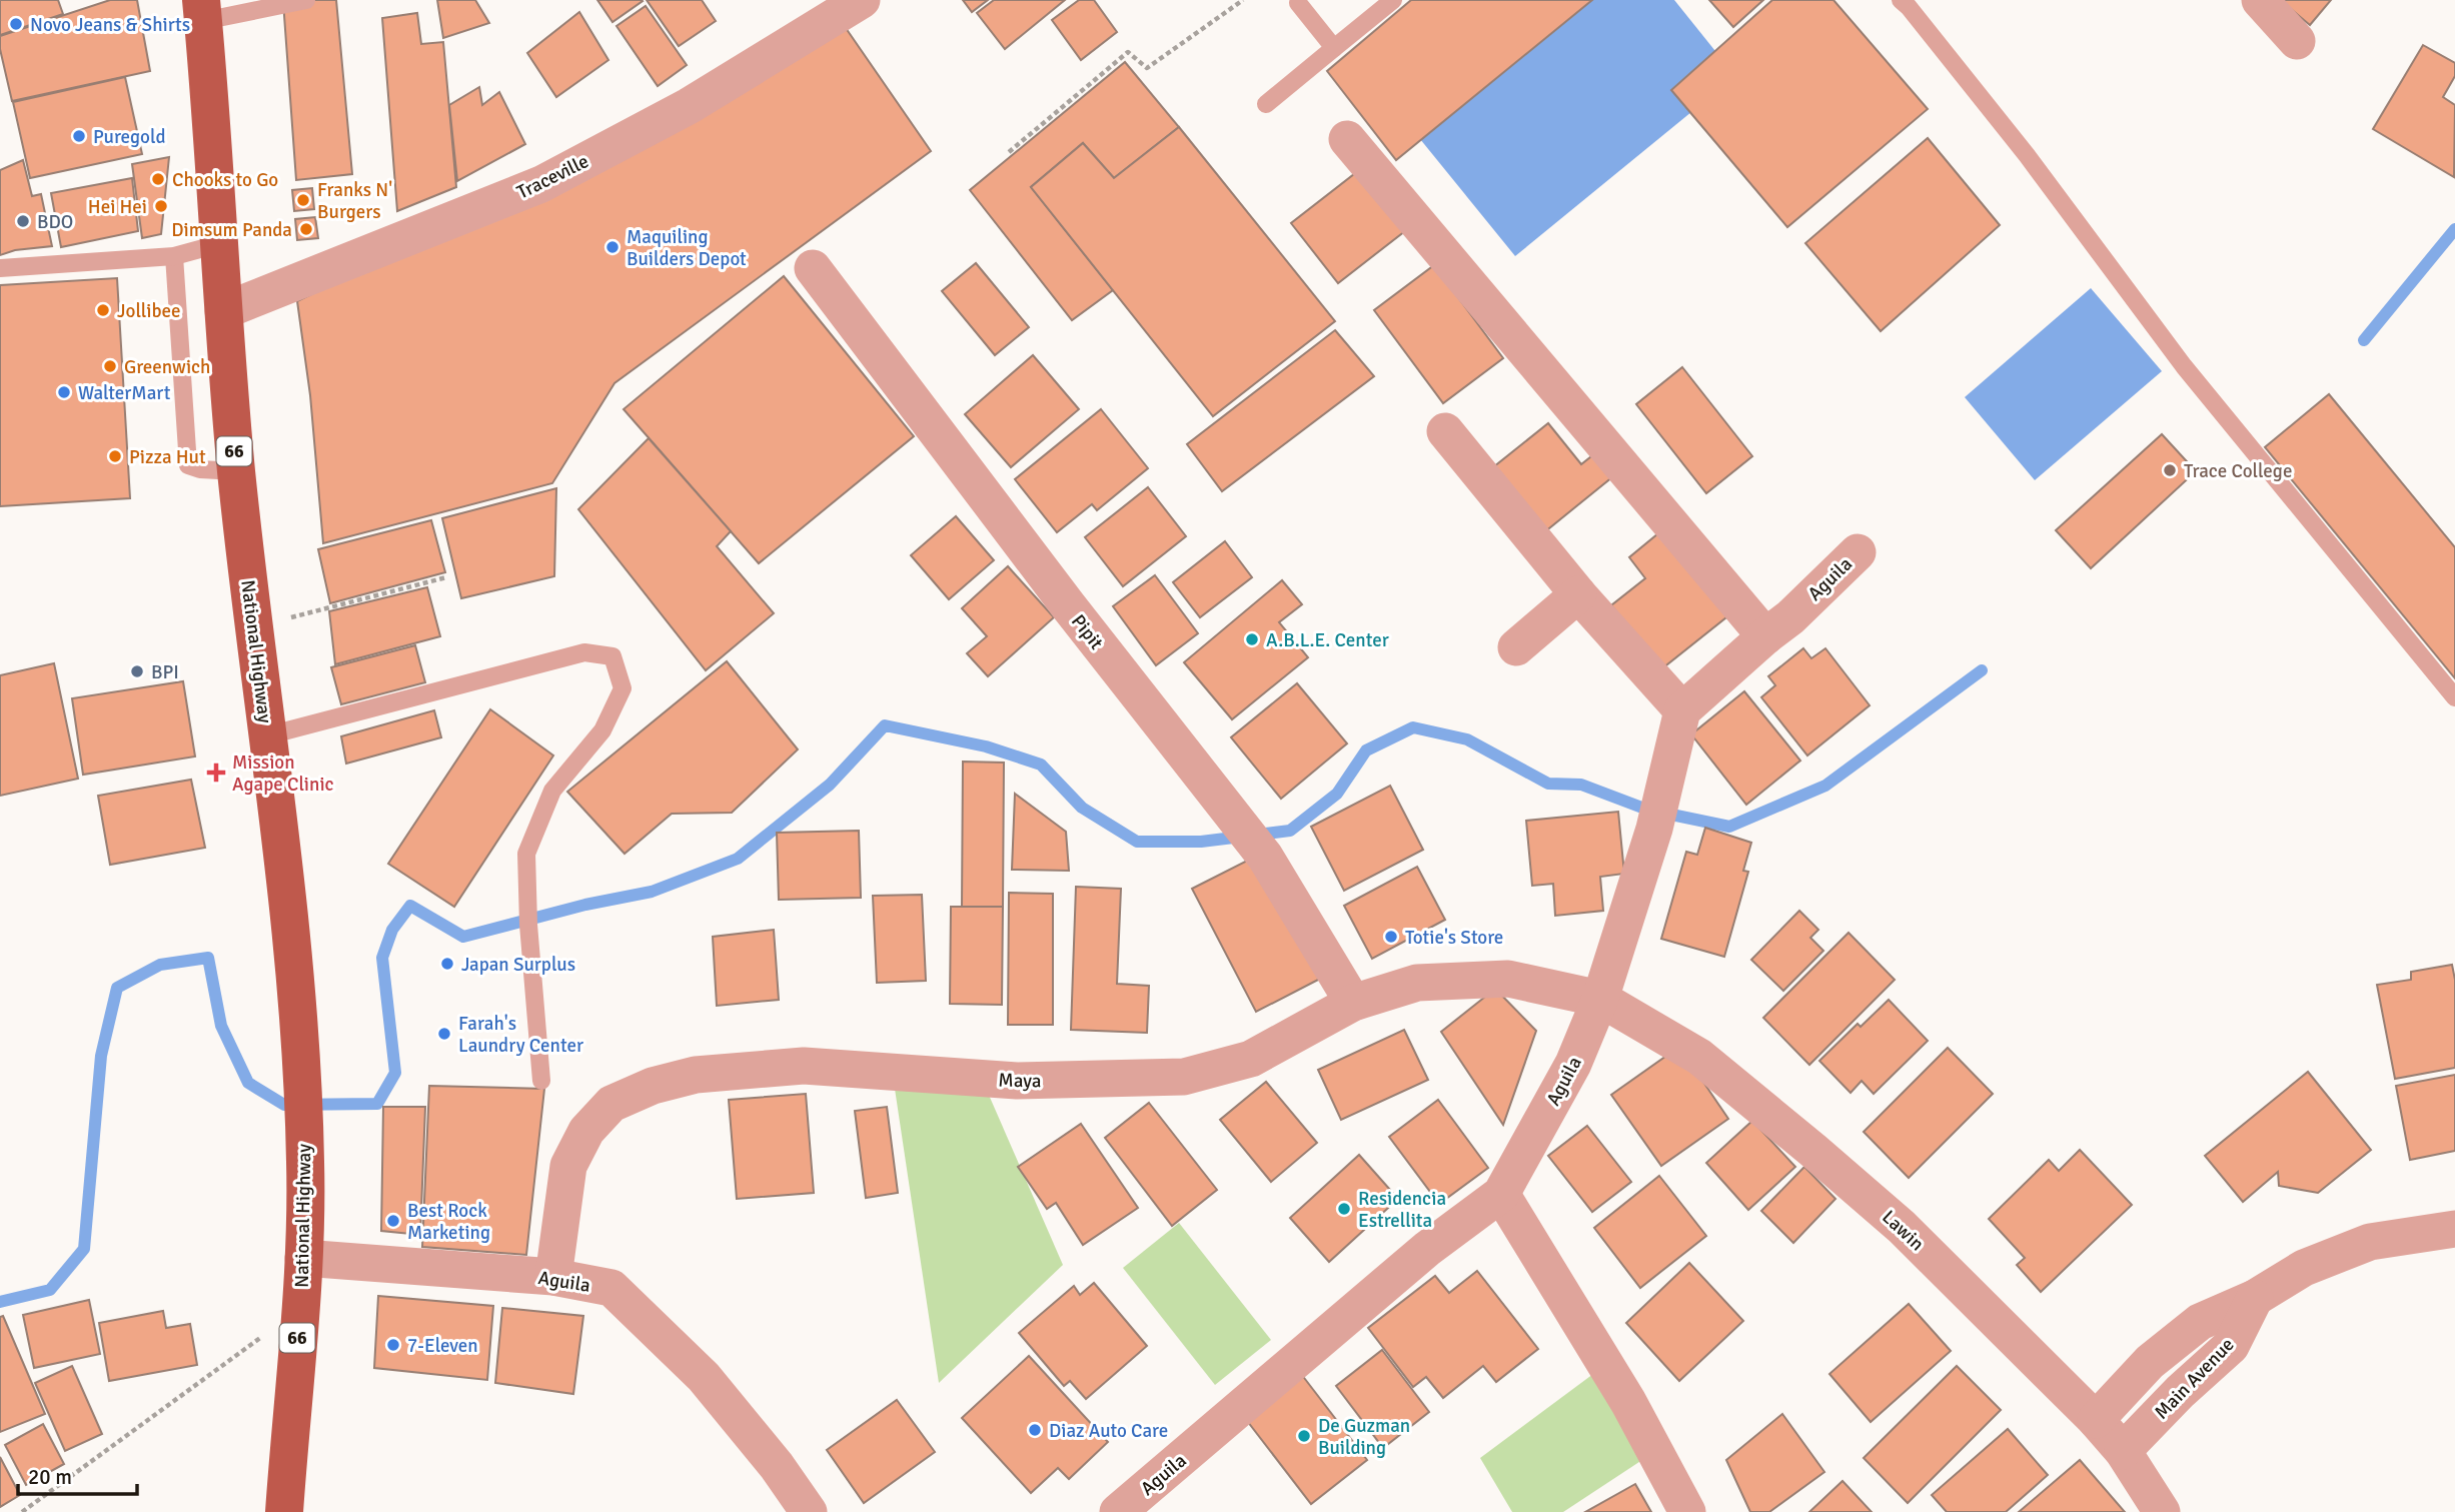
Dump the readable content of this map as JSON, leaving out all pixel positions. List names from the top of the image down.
{
  "streets": {
    "main road": ["66", "National Highway"],
    "street": [
      "Traceville",
      "Aguila",
      "Pipit",
      "Maya",
      "Lawin",
      "Main Avenue"
    ]
  },
  "crossings": [
    ["Traceville", "National Highway"],
    ["Aguila", "National Highway"],
    ["Aguila", "Maya"],
    ["Aguila", "Lawin"],
    ["Pipit", "Maya"],
    ["Maya", "Lawin"],
    ["Lawin", "Main Avenue"]
  ],
  "places": {
    "other": [
      "Novo Jeans & Shirts",
      "Puregold",
      "Chooks to Go",
      "Franks N' Burgers",
      "Hei Hei",
      "BDO",
      "Dimsum Panda",
      "Maquiling Builders Depot",
      "Jollibee",
      "Greenwich",
      "WalterMart",
      "Pizza Hut",
      "Trace College",
      "A.B.L.E. Center",
      "BPI",
      "Totie's Store",
      "Japan Surplus",
      "Farah's Laundry Center",
      "Residencia Estrellita",
      "Best Rock Marketing",
      "7-Eleven",
      "Diaz Auto Care",
      "De Guzman Building"
    ],
    "health": ["Mission Agape Clinic"]
  },
  "scale_bar": "20 m"
}
